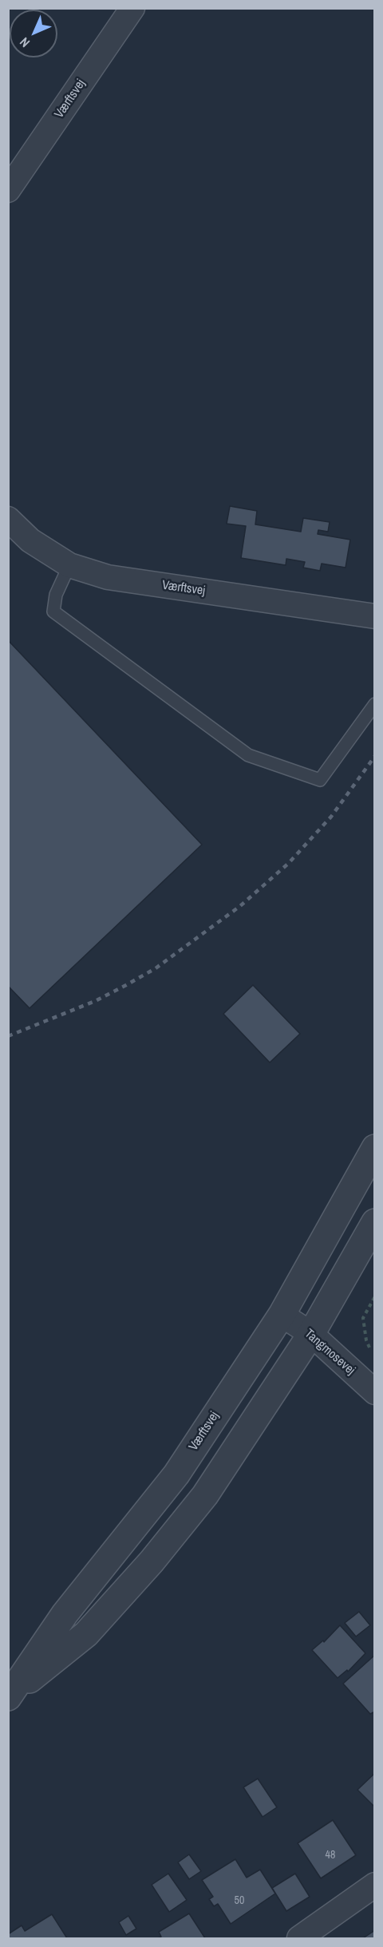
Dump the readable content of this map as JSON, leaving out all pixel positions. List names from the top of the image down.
{
  "streets": {
    "street": ["Værftsvej", "Tangmosevej"]
  },
  "crossings": [
    ["Værftsvej", "Tangmosevej"]
  ],
  "house_numbers": ["48", "50"],
  "north": "bottom left"
}
